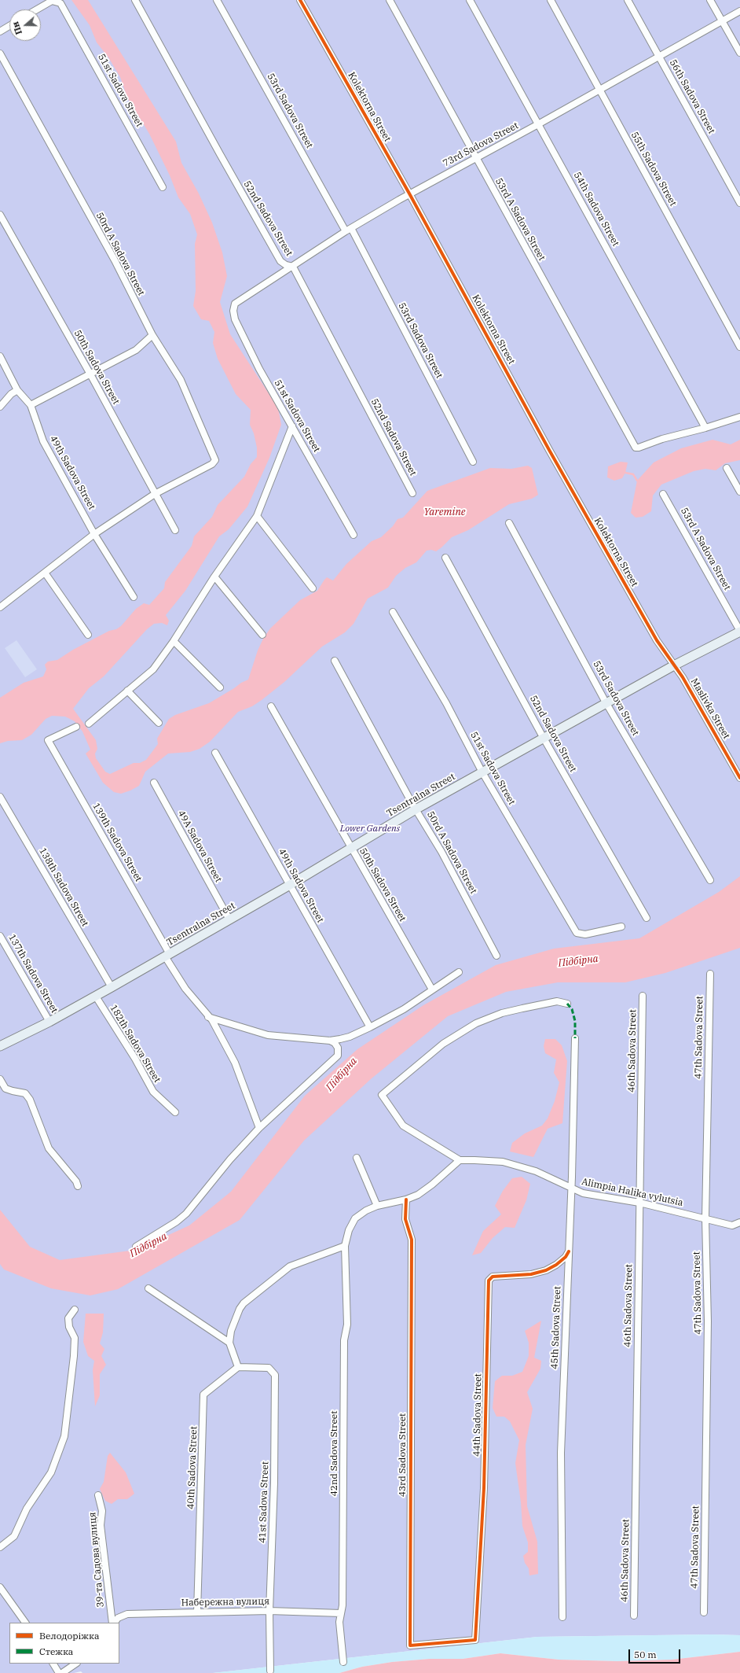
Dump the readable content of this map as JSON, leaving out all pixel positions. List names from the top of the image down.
{
  "streets": {
    "street": [
      "51st Sadova Street",
      "56th Sadova Street",
      "Kolektorna Street",
      "53rd Sadova Street",
      "73rd Sadova Street",
      "55th Sadova Street",
      "54th Sadova Street",
      "52nd Sadova Street",
      "53rd A Sadova Street",
      "50rd A Sadova Street",
      "50th Sadova Street",
      "49th Sadova Street",
      "Maslivka Street",
      "Tsentralna Street",
      "139th Sadova Street",
      "49A Sadova Street",
      "138th Sadova Street",
      "137th Sadova Street",
      "47th Sadova Street",
      "182th Sadova Street",
      "46th Sadova Street",
      "Alimpia Halika vylutsia",
      "45th Sadova Street",
      "44th Sadova Street",
      "42nd Sadova Street",
      "43rd Sadova Street",
      "40th Sadova Street",
      "41st Sadova Street",
      "39-та Садова вулиця",
      "Набережна вулиця"
    ]
  },
  "crossings": [
    ["51st Sadova Street", "73rd Sadova Street"],
    ["51st Sadova Street", "Tsentralna Street"],
    ["56th Sadova Street", "73rd Sadova Street"],
    ["Kolektorna Street", "73rd Sadova Street"],
    ["Kolektorna Street", "Maslivka Street"],
    ["Kolektorna Street", "Tsentralna Street"],
    ["53rd Sadova Street", "73rd Sadova Street"],
    ["53rd Sadova Street", "Tsentralna Street"],
    ["73rd Sadova Street", "55th Sadova Street"],
    ["73rd Sadova Street", "54th Sadova Street"],
    ["73rd Sadova Street", "52nd Sadova Street"],
    ["73rd Sadova Street", "53rd A Sadova Street"],
    ["54th Sadova Street", "53rd A Sadova Street"],
    ["52nd Sadova Street", "Tsentralna Street"],
    ["53rd A Sadova Street", "Tsentralna Street"],
    ["50rd A Sadova Street", "50th Sadova Street"],
    ["50rd A Sadova Street", "Tsentralna Street"],
    ["50th Sadova Street", "Tsentralna Street"],
    ["49th Sadova Street", "Tsentralna Street"],
    ["Maslivka Street", "Tsentralna Street"],
    ["Tsentralna Street", "139th Sadova Street"],
    ["Tsentralna Street", "49A Sadova Street"],
    ["Tsentralna Street", "138th Sadova Street"],
    ["Tsentralna Street", "137th Sadova Street"],
    ["Tsentralna Street", "182th Sadova Street"],
    ["47th Sadova Street", "Alimpia Halika vylutsia"],
    ["46th Sadova Street", "Alimpia Halika vylutsia"],
    ["Alimpia Halika vylutsia", "45th Sadova Street"],
    ["45th Sadova Street", "44th Sadova Street"],
    ["44th Sadova Street", "43rd Sadova Street"],
    ["42nd Sadova Street", "Набережна вулиця"],
    ["40th Sadova Street", "41st Sadova Street"],
    ["40th Sadova Street", "Набережна вулиця"],
    ["41st Sadova Street", "Набережна вулиця"]
  ],
  "water": ["Yaremine", "Підбірна"],
  "parks": ["Lower Gardens"],
  "legend": ["Велодоріжка", "Стежка"],
  "scale_bar": "50 m",
  "north": "left"
}
